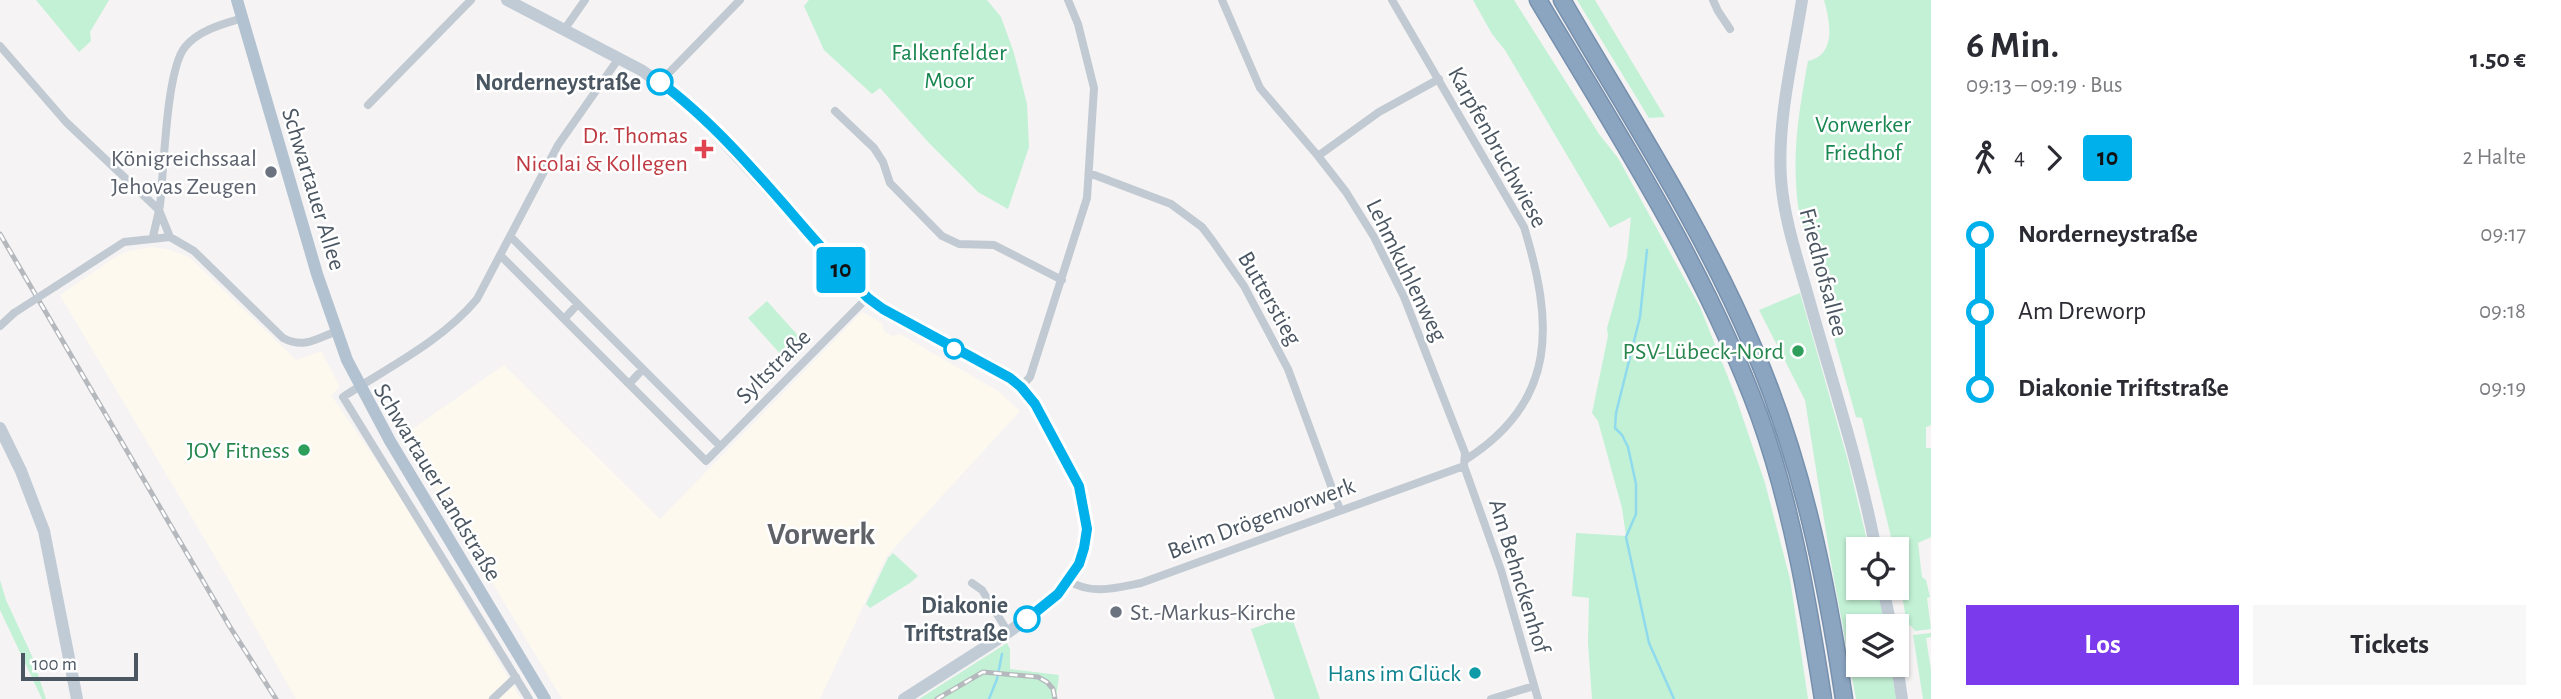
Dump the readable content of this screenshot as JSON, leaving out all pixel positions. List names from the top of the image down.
{
  "streets": {
    "main road": ["Schwartauer Allee", "Schwartauer Landstraße"],
    "street": [
      "Karpfenbruchwiese",
      "Lehmkuhlenweg",
      "Friedhofsallee",
      "Butterstieg",
      "Syltstraße",
      "Beim Drögenvorwerk",
      "Am Behnckenhof"
    ]
  },
  "crossings": [
    ["Karpfenbruchwiese", "Lehmkuhlenweg"],
    ["Karpfenbruchwiese", "Beim Drögenvorwerk"],
    ["Karpfenbruchwiese", "Am Behnckenhof"],
    ["Schwartauer Allee", "Schwartauer Landstraße"],
    ["Lehmkuhlenweg", "Beim Drögenvorwerk"],
    ["Lehmkuhlenweg", "Am Behnckenhof"],
    ["Butterstieg", "Beim Drögenvorwerk"],
    ["Beim Drögenvorwerk", "Am Behnckenhof"]
  ],
  "districts": ["Vorwerk"],
  "parks": ["Falkenfelder Moor", "Vorwerker Friedhof"],
  "places": {
    "other": [
      "Norderneystraße",
      "Königreichssaal Jehovas Zeugen",
      "PSV-Lübeck-Nord",
      "JOY Fitness",
      "St.-Markus-Kirche",
      "Diakonie Triftstraße",
      "Hans im Glück"
    ],
    "health": ["Dr. Thomas Nicolai & Kollegen"]
  },
  "lines": ["bus line 10"],
  "scale_bar": "100 m",
  "page": {
    "on_map": "10",
    "heading": ["6 Min.", "09:13 – 09:19 · Bus", "1.50 €"],
    "legs": ["4", "10", "2 Halte"],
    "list": [
      {
        "name": "Norderneystraße",
        "value": "09:17"
      },
      {
        "name": "Am Dreworp",
        "value": "09:18"
      },
      {
        "name": "Diakonie Triftstraße",
        "value": "09:19"
      }
    ],
    "buttons": ["Los", "Tickets"],
    "scale": "100 m"
  }
}
